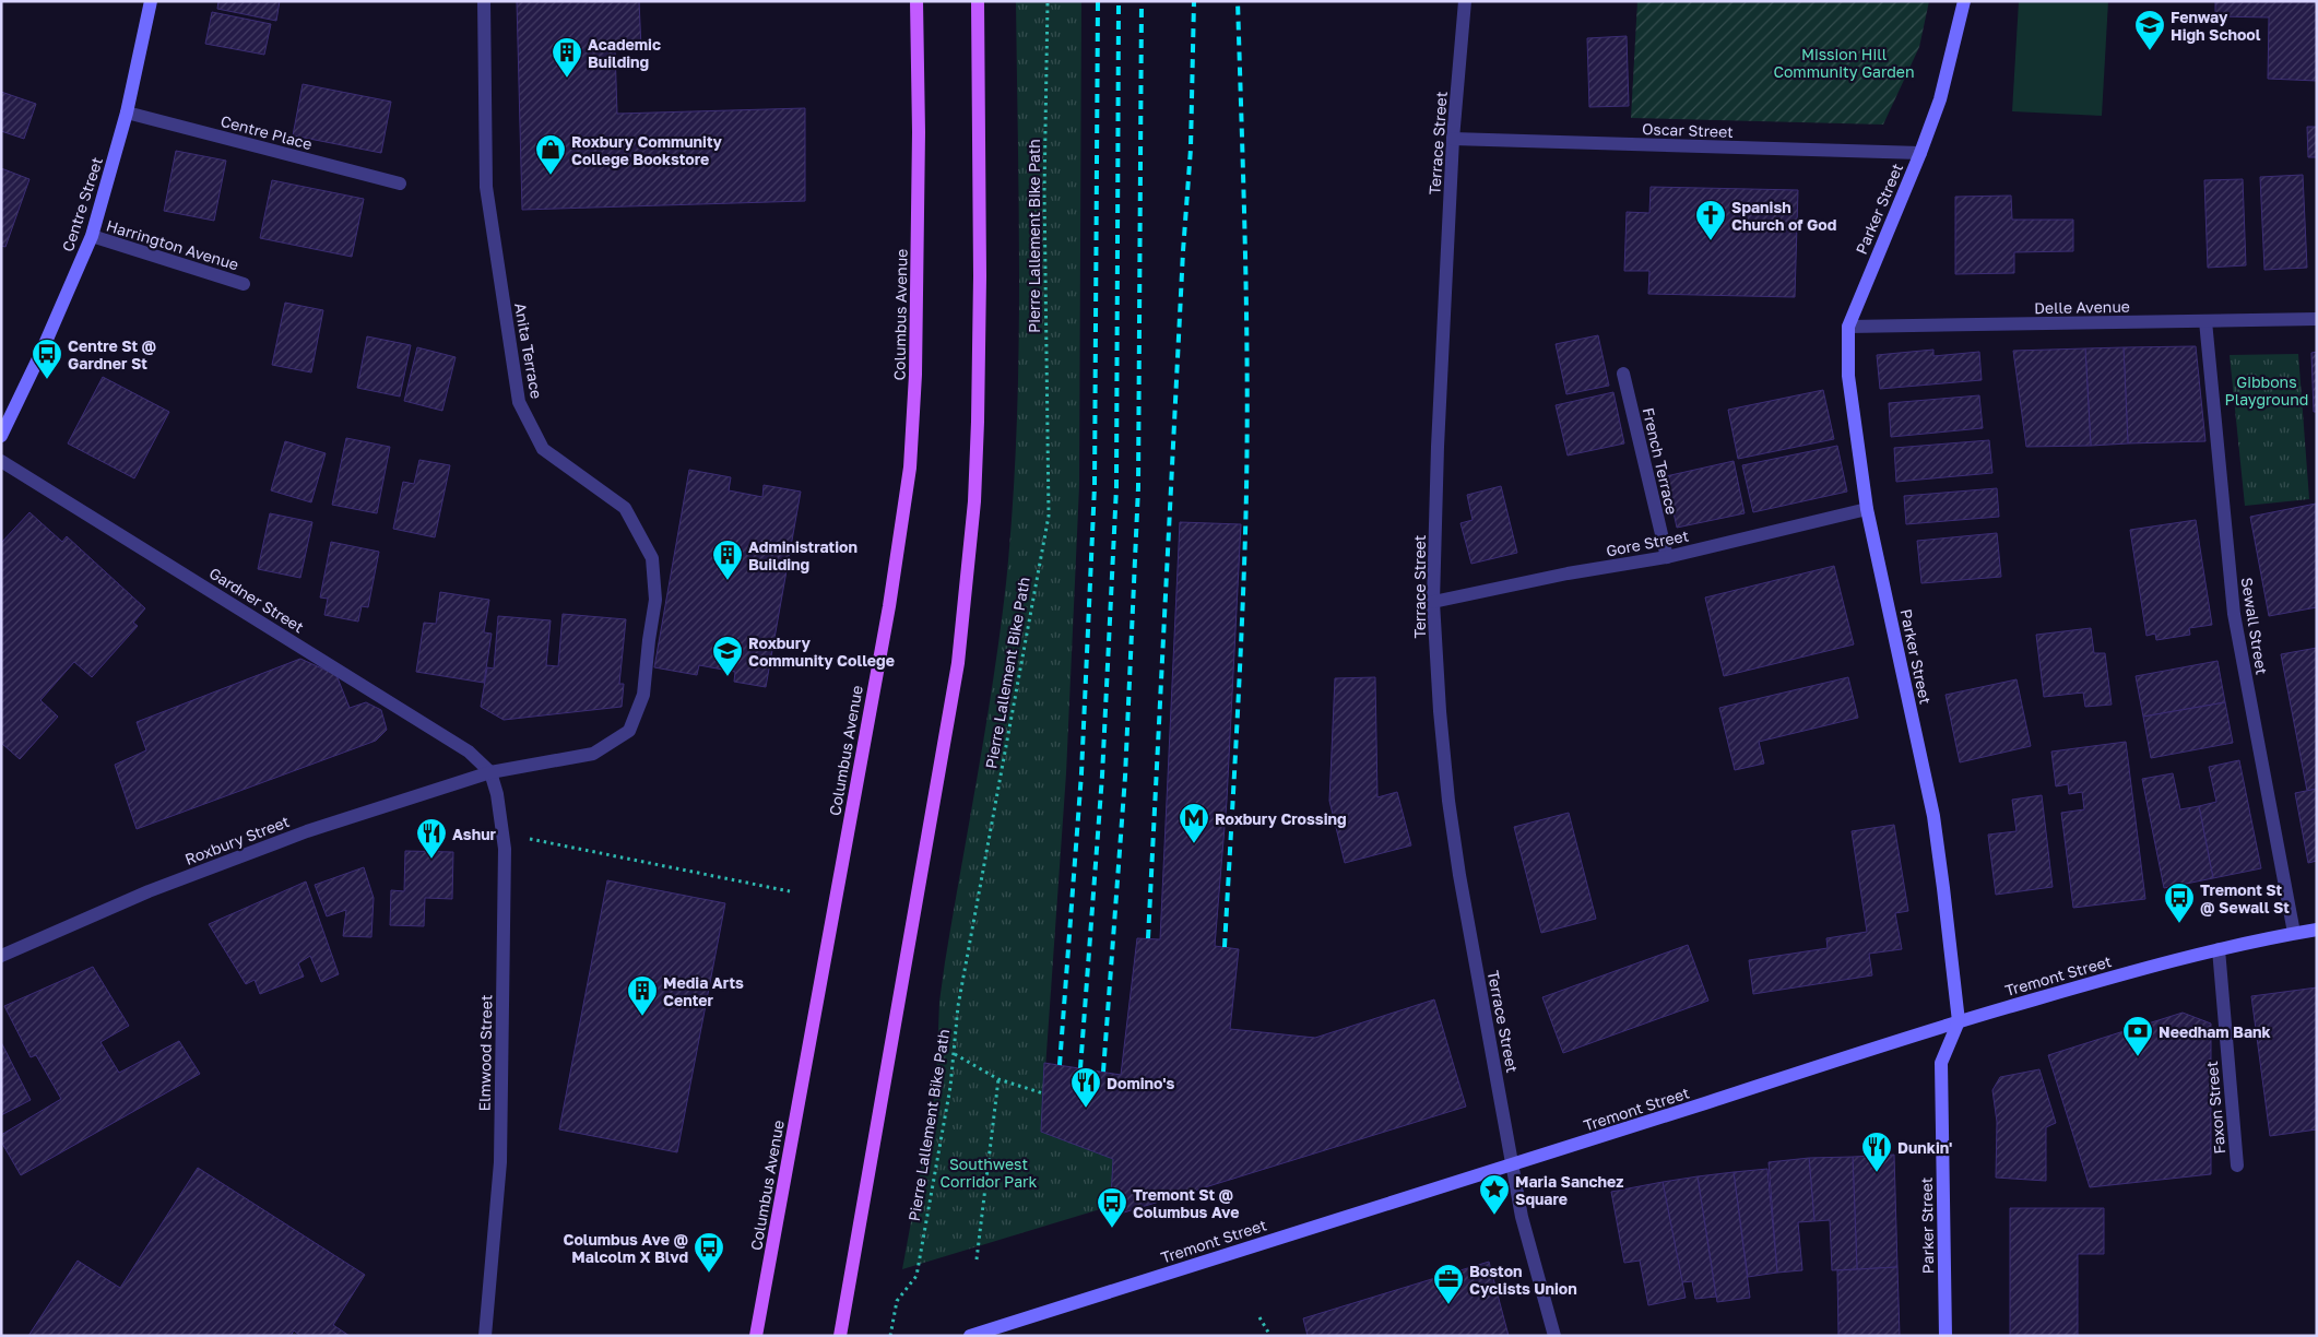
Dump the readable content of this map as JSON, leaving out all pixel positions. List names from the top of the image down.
{
  "streets": {
    "main road": [
      "Centre Street",
      "Parker Street",
      "Columbus Avenue",
      "Tremont Street"
    ],
    "street": [
      "Oscar Street",
      "Centre Place",
      "Terrace Street",
      "Harrington Avenue",
      "Delle Avenue",
      "Anita Terrace",
      "French Terrace",
      "Gore Street",
      "Gardner Street",
      "Sewall Street",
      "Roxbury Street",
      "Elmwood Street",
      "Faxon Street"
    ],
    "path": ["Pierre Lallement Bike Path"]
  },
  "crossings": [
    ["Oscar Street", "Terrace Street"],
    ["Oscar Street", "Parker Street"],
    ["Centre Place", "Centre Street"],
    ["Terrace Street", "Gore Street"],
    ["Terrace Street", "Tremont Street"],
    ["Centre Street", "Harrington Avenue"],
    ["Parker Street", "Delle Avenue"],
    ["Parker Street", "Gore Street"],
    ["Parker Street", "Tremont Street"],
    ["Delle Avenue", "Sewall Street"],
    ["Anita Terrace", "Gardner Street"],
    ["Anita Terrace", "Roxbury Street"],
    ["Anita Terrace", "Elmwood Street"],
    ["French Terrace", "Gore Street"],
    ["Gardner Street", "Roxbury Street"],
    ["Gardner Street", "Elmwood Street"],
    ["Sewall Street", "Tremont Street"],
    ["Roxbury Street", "Elmwood Street"],
    ["Tremont Street", "Faxon Street"]
  ],
  "parks": ["Mission Hill Community Garden", "Gibbons Playground", "Southwest Corridor Park"],
  "places": {
    "school or university": ["Fenway High School", "Roxbury Community College"],
    "building": ["Academic Building", "Administration Building", "Media Arts Center"],
    "shop": ["Roxbury Community College Bookstore"],
    "church": ["Spanish Church of God"],
    "bus stop": [
      "Centre St @ Gardner St",
      "Tremont St @ Sewall St",
      "Tremont St @ Columbus Ave",
      "Columbus Ave @ Malcolm X Blvd"
    ],
    "metro station": ["Roxbury Crossing"],
    "restaurant": ["Ashur", "Domino's", "Dunkin'"],
    "bank": ["Needham Bank"],
    "place": ["Maria Sanchez Square"],
    "office": ["Boston Cyclists Union"]
  }
}
